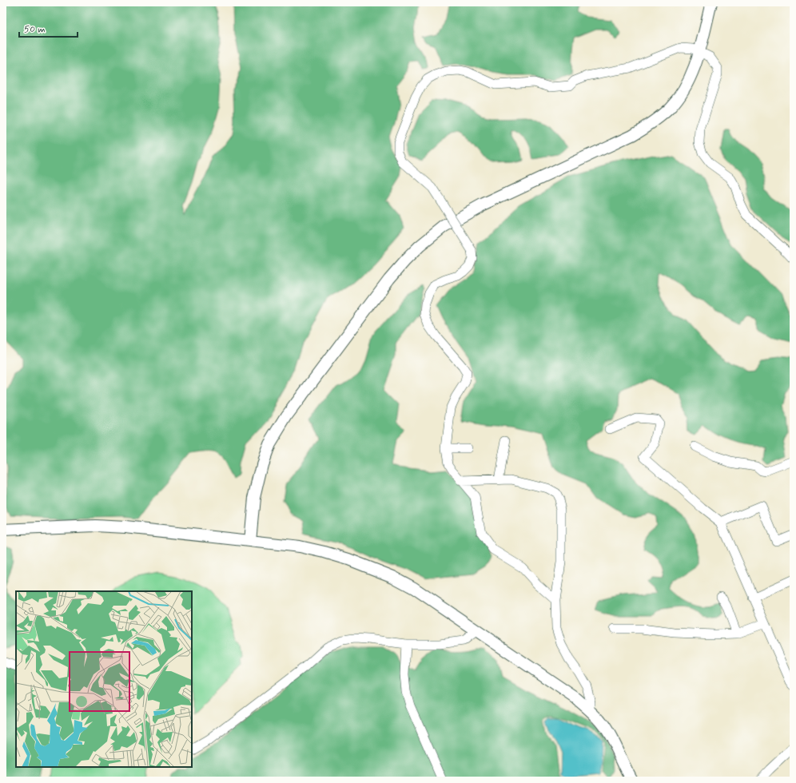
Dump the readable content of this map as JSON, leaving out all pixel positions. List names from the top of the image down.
{
  "scale_bar": "50 m"
}
